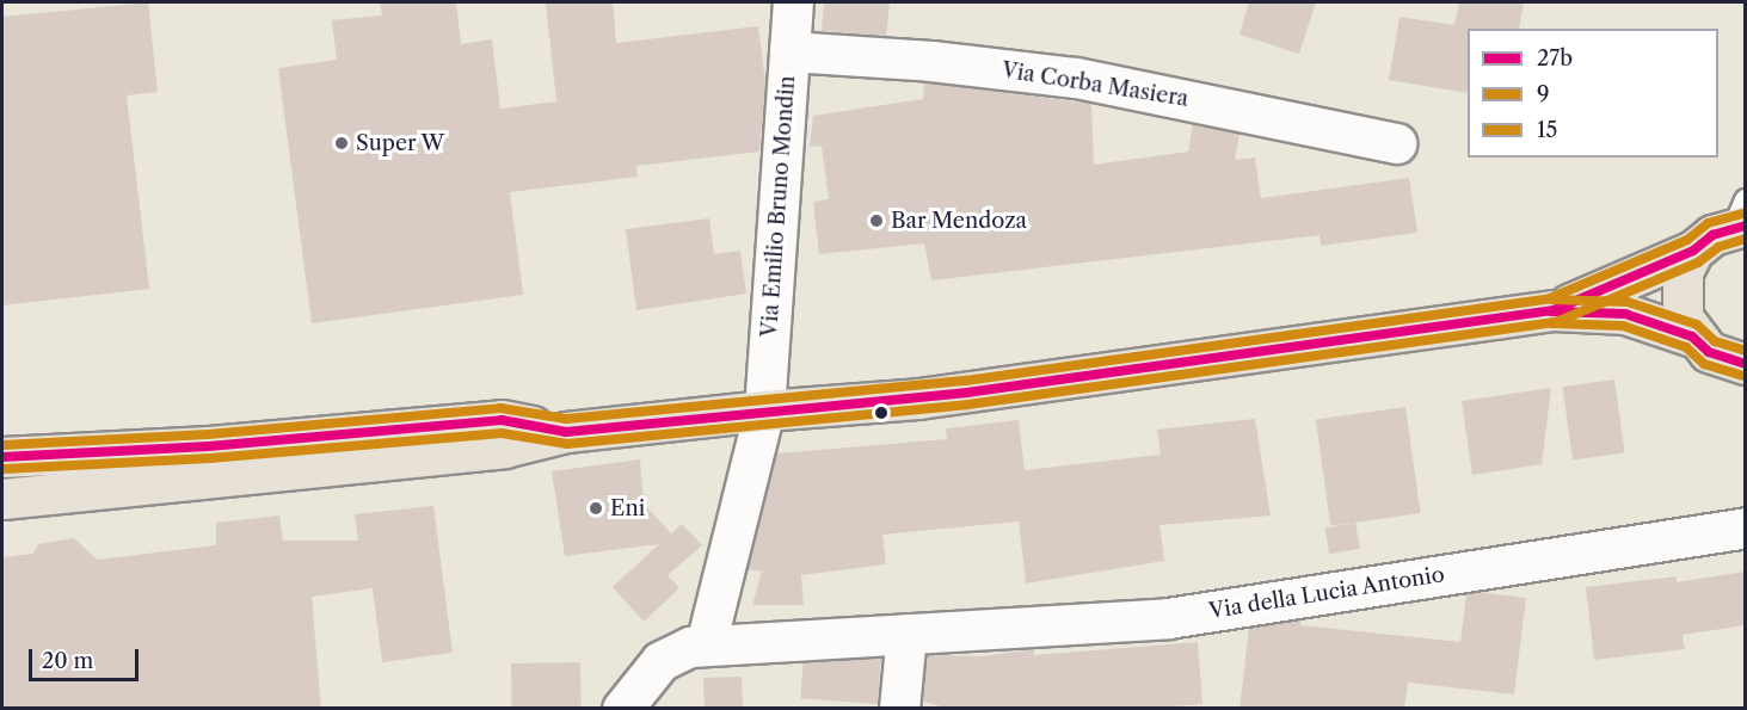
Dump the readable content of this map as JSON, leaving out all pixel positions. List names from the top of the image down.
{
  "streets": {
    "street": ["Via Corba Masiera", "Via Emilio Bruno Mondin", "Via della Lucia Antonio"]
  },
  "crossings": [
    ["Via Corba Masiera", "Via Emilio Bruno Mondin"],
    ["Via Emilio Bruno Mondin", "Via della Lucia Antonio"]
  ],
  "places": ["Super W", "Bar Mendoza", "Eni"],
  "lines": ["transit line 15", "transit line 27b", "transit line 9"],
  "legend": ["27b", "9", "15"],
  "scale_bar": "20 m"
}
